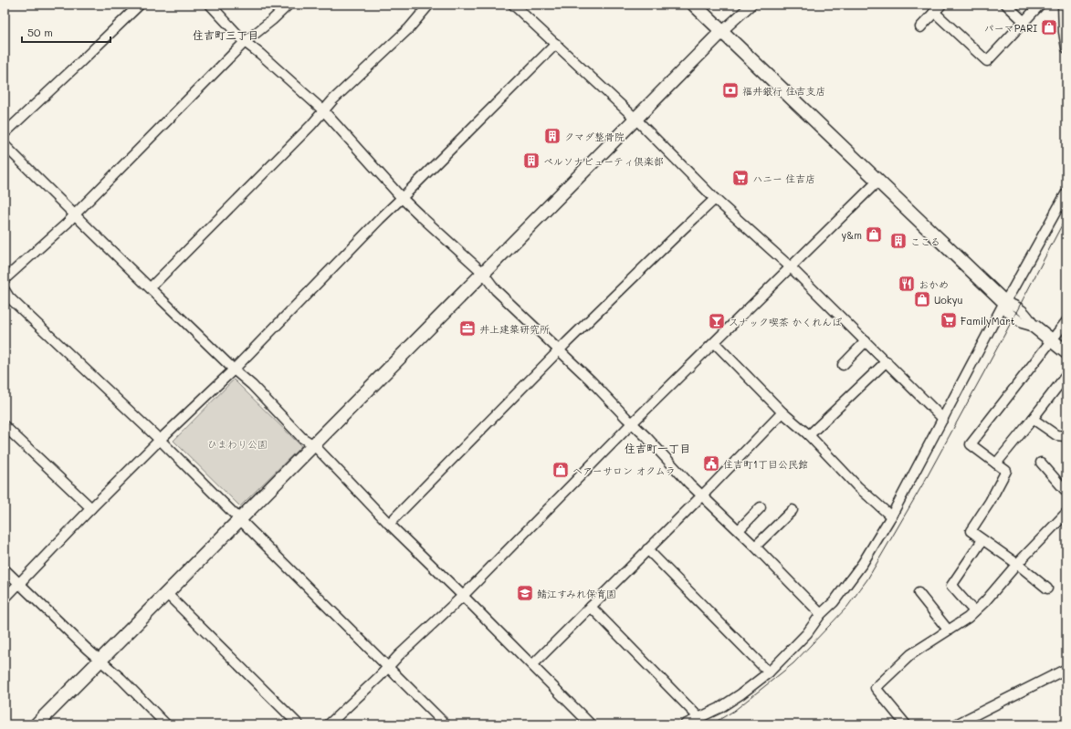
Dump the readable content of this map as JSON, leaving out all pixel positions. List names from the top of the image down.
{
  "districts": ["住吉町三丁目", "住吉町一丁目"],
  "parks": ["ひまわり公園"],
  "places": {
    "shop": [
      "パーマPARI",
      "y&m",
      "Uokyu",
      "ヘアーサロン オクムラ"
    ],
    "bank": ["福井銀行 住吉支店"],
    "building": ["クマダ整骨院", "ペルソナビューティ倶楽部", "ここる"],
    "supermarket": ["ハニー 住吉店", "FamilyMart"],
    "restaurant": ["おかめ"],
    "bar": ["スナック喫茶 かくれんぼ"],
    "office": ["井上建築研究所"],
    "public building": ["住吉町1丁目公民館"],
    "school or university": ["鯖江すみれ保育園"]
  },
  "scale_bar": "50 m"
}
